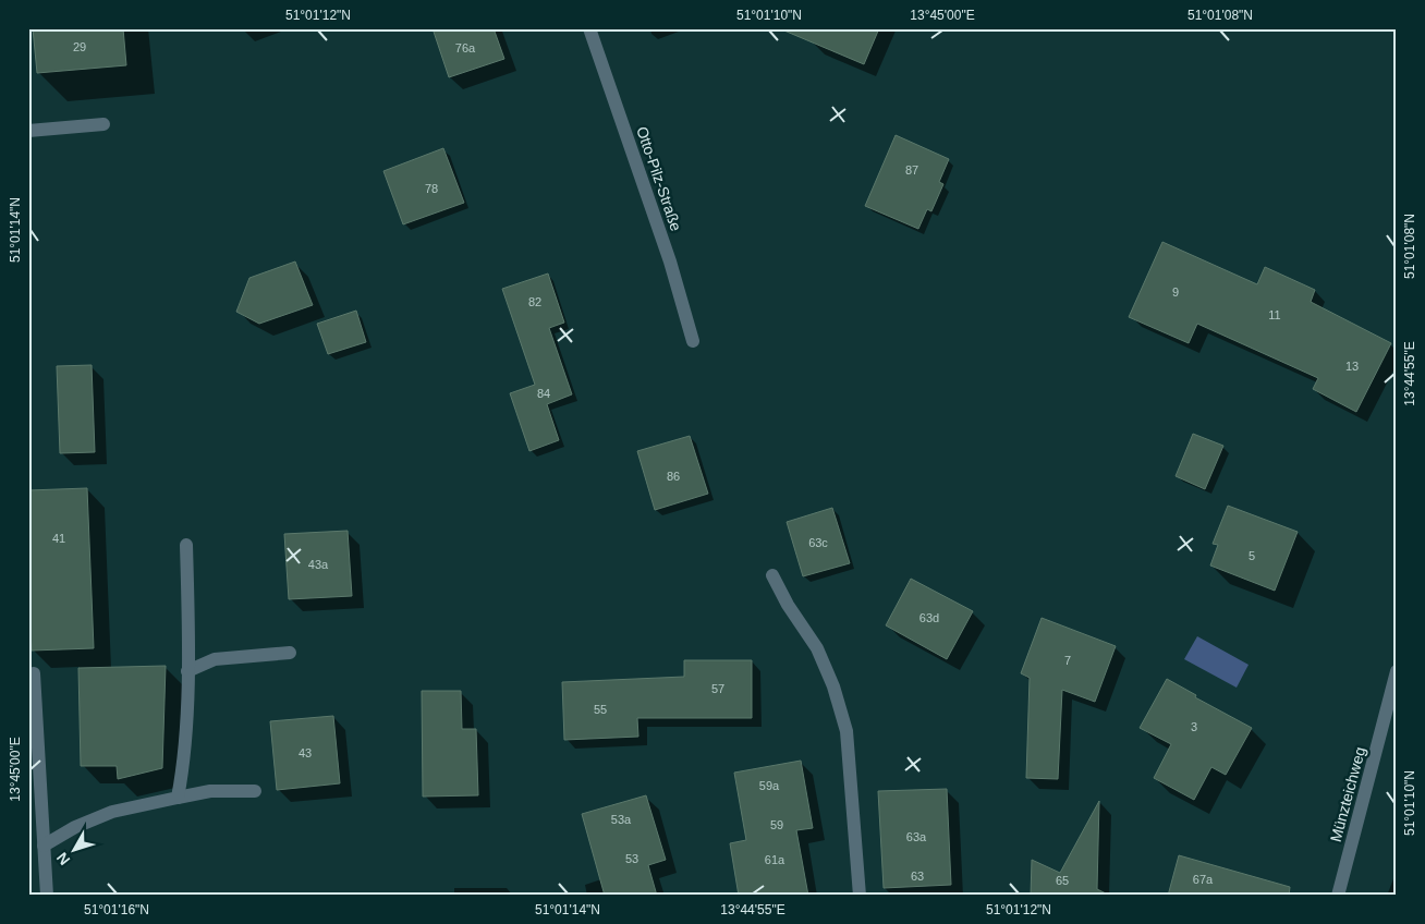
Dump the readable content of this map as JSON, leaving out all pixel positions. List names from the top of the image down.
{
  "streets": {
    "street": ["Otto-Pilz-Straße", "Münzteichweg"]
  },
  "house_numbers": [
    "29",
    "76a",
    "87",
    "78",
    "9",
    "82",
    "11",
    "13",
    "84",
    "86",
    "41",
    "63c",
    "5",
    "43a",
    "63d",
    "7",
    "57",
    "55",
    "3",
    "43",
    "59a",
    "53a",
    "59",
    "63a",
    "53",
    "61a",
    "63",
    "67a",
    "65"
  ],
  "north": "bottom left",
  "coordinates": [
    "51°01'12\"N",
    "51°01'10\"N",
    "13°45'00\"E",
    "51°01'08\"N",
    "51°01'14\"N",
    "13°44'55\"E",
    "51°01'16\"N"
  ]
}
